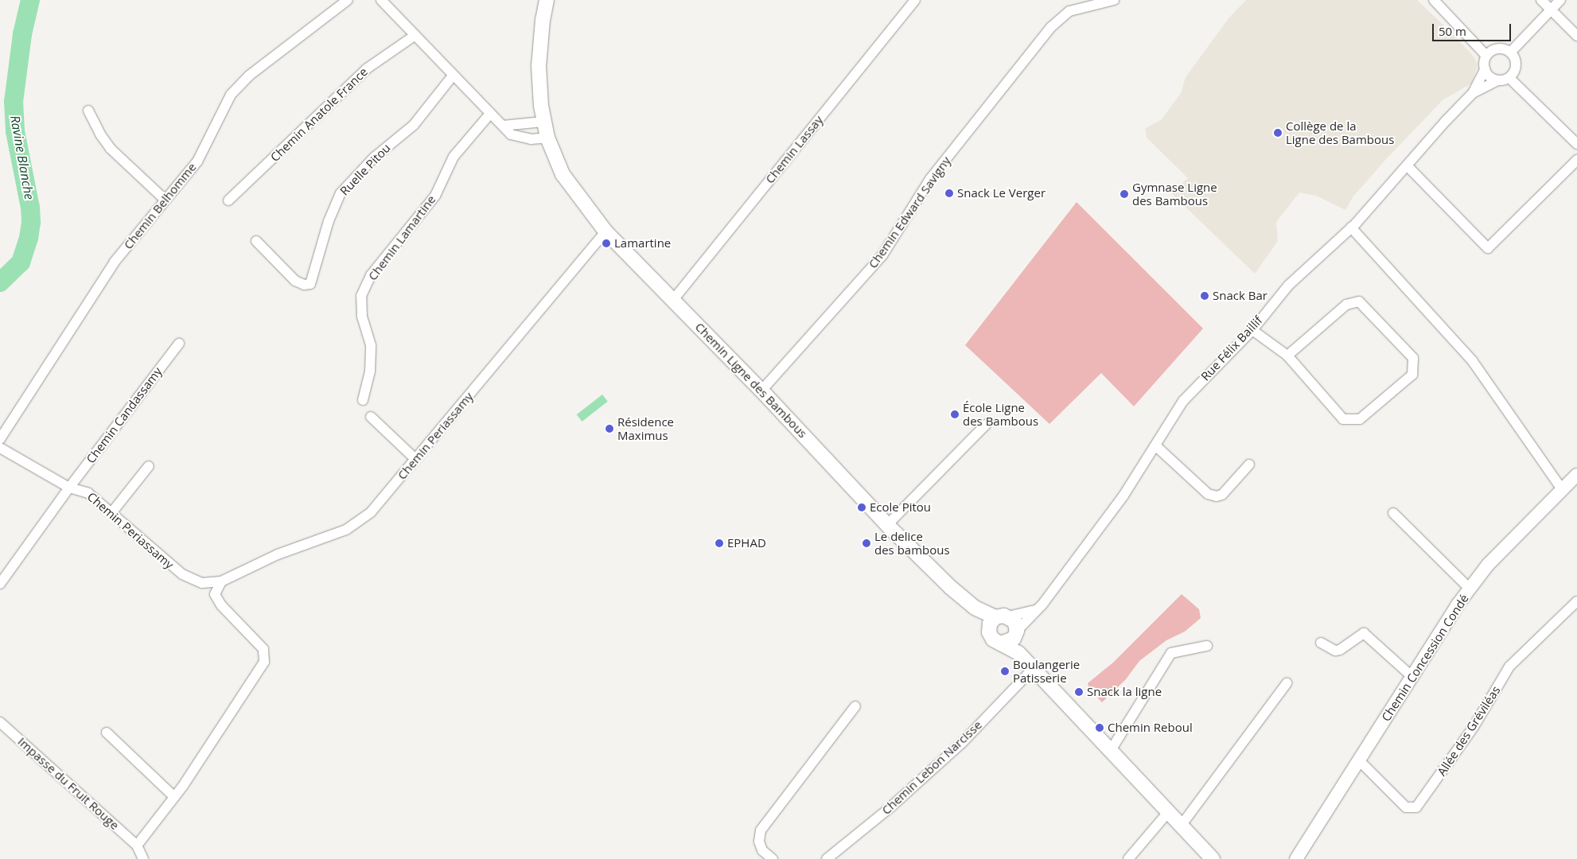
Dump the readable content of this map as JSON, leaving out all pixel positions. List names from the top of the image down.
{
  "streets": {
    "main road": ["Chemin Ligne des Bambous"],
    "street": [
      "Chemin Anatole France",
      "Chemin Lassay",
      "Ruelle Pitou",
      "Chemin Belhomme",
      "Chemin Edward Savigny",
      "Chemin Lamartine",
      "Rue Félix Baillif",
      "Chemin Candassamy",
      "Chemin Periassamy",
      "Chemin Concession Condé",
      "Allée des Gréviléas",
      "Chemin Lebon Narcisse",
      "Impasse du Fruit Rouge"
    ]
  },
  "crossings": [
    ["Chemin Lassay", "Chemin Ligne des Bambous"],
    ["Chemin Edward Savigny", "Chemin Ligne des Bambous"],
    ["Rue Félix Baillif", "Chemin Ligne des Bambous"],
    ["Chemin Ligne des Bambous", "Chemin Periassamy"],
    ["Chemin Candassamy", "Chemin Periassamy"],
    ["Chemin Concession Condé", "Allée des Gréviléas"]
  ],
  "water": ["Ravine Blanche"],
  "places": [
    "Collège de la Ligne des Bambous",
    "Snack Le Verger",
    "Gymnase Ligne des Bambous",
    "Lamartine",
    "Snack Bar",
    "École Ligne des Bambous",
    "Résidence Maximus",
    "Ecole Pitou",
    "EPHAD",
    "Le delice des bambous",
    "Boulangerie Patisserie",
    "Snack la ligne",
    "Chemin Reboul"
  ],
  "scale_bar": "50 m"
}
